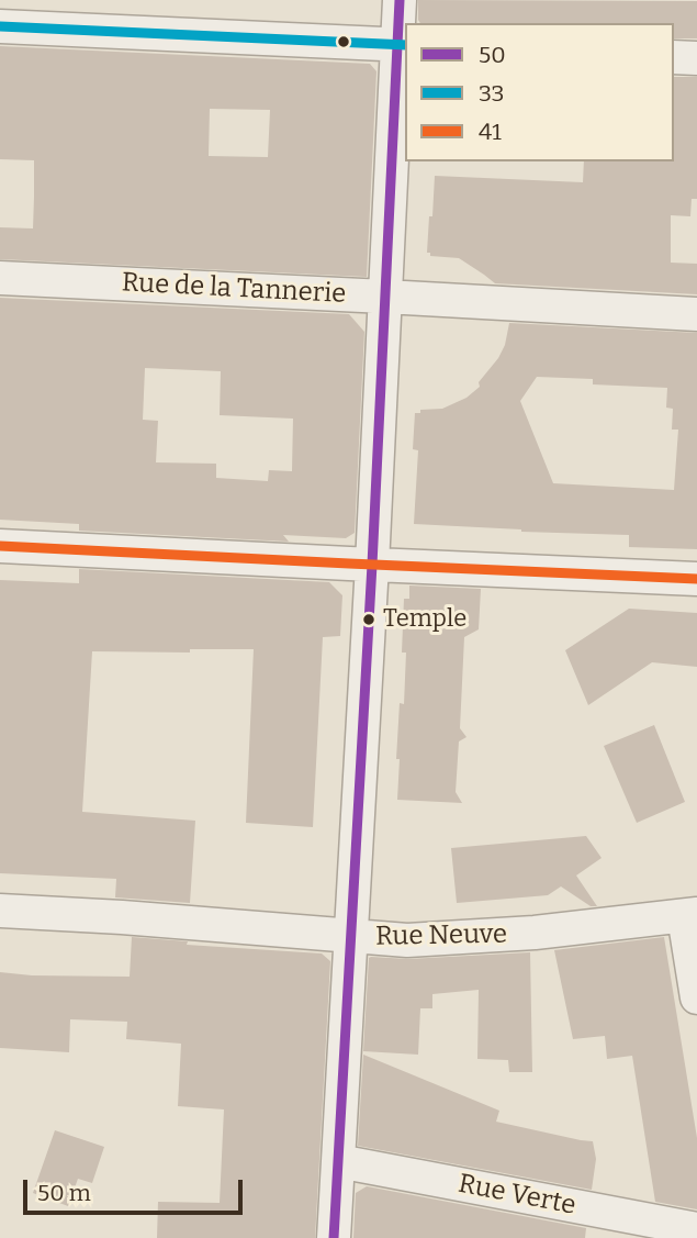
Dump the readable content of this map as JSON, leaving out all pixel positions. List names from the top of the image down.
{
  "streets": {
    "street": ["Rue de la Tannerie", "Rue Neuve", "Rue Verte"]
  },
  "places": ["Temple"],
  "lines": ["transit line 50", "transit line 33", "transit line 41"],
  "legend": ["50", "33", "41"],
  "scale_bar": "50 m"
}
